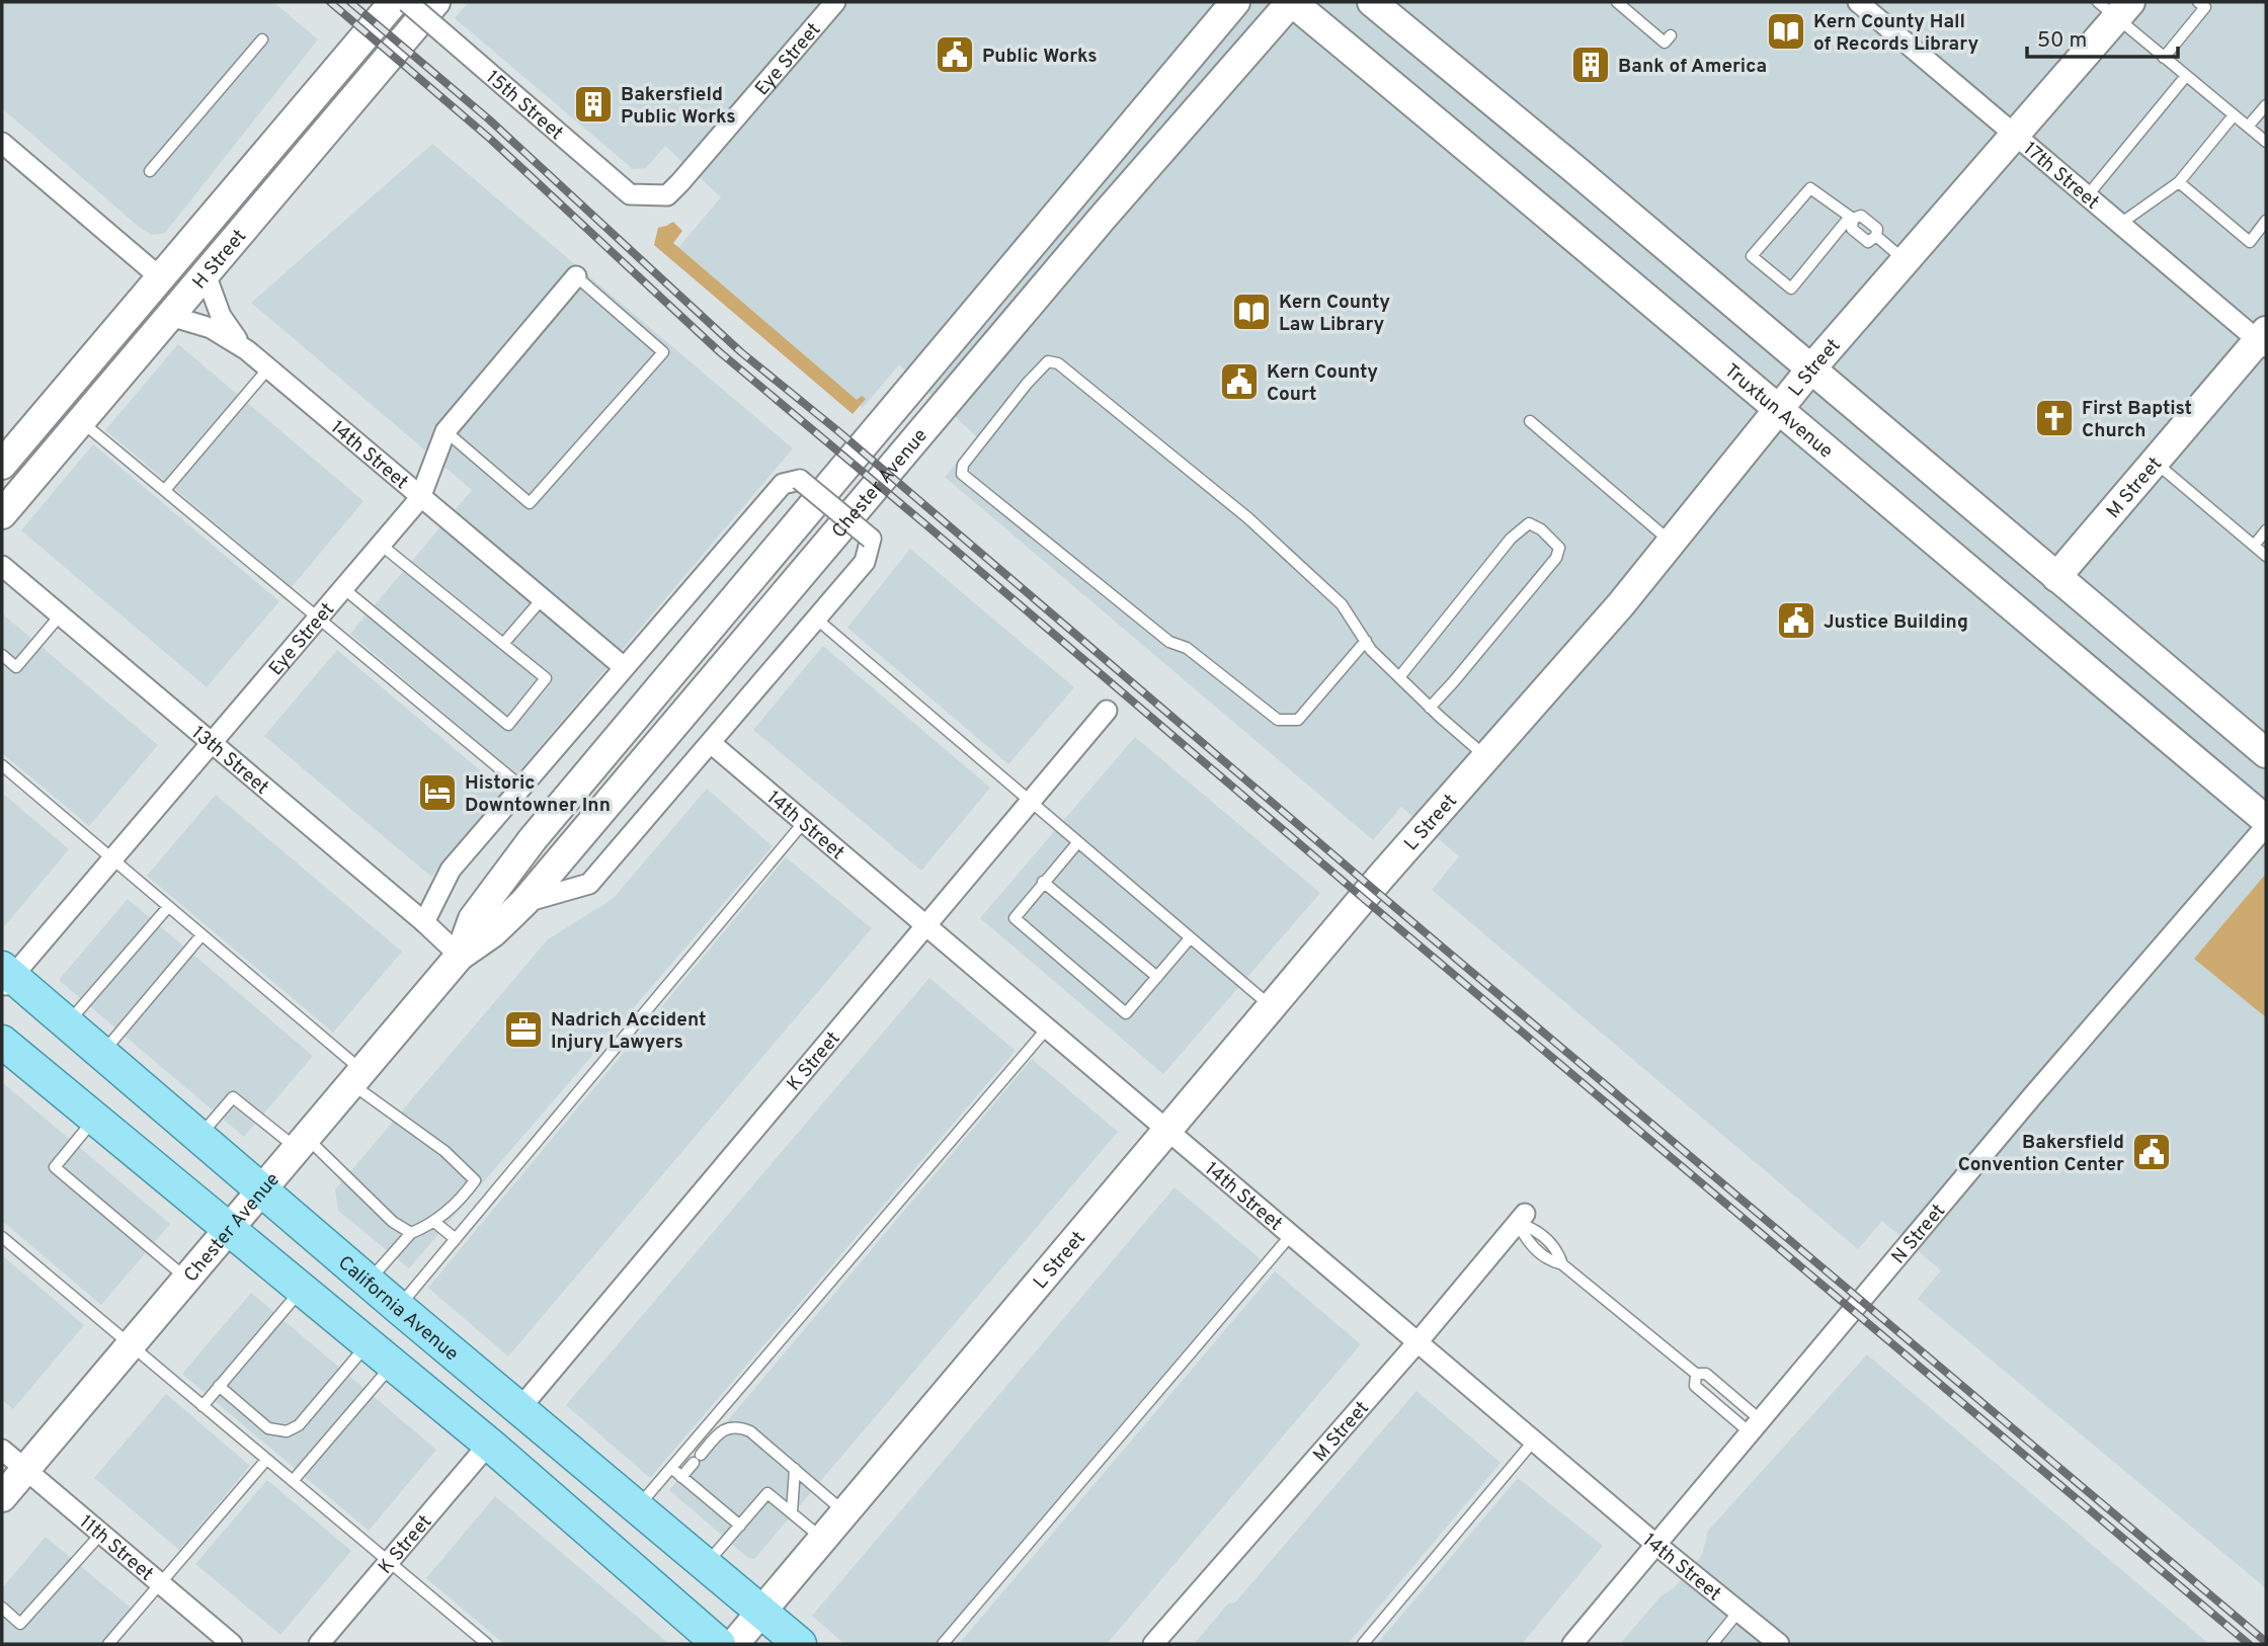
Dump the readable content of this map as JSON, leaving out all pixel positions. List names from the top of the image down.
{
  "streets": {
    "main road": [
      "H Street",
      "L Street",
      "Truxtun Avenue",
      "Chester Avenue",
      "M Street",
      "California Avenue"
    ],
    "street": [
      "Eye Street",
      "15th Street",
      "17th Street",
      "14th Street",
      "13th Street",
      "K Street",
      "N Street",
      "11th Street"
    ]
  },
  "crossings": [
    ["Eye Street", "15th Street"],
    ["Eye Street", "14th Street"],
    ["Eye Street", "13th Street"],
    ["Eye Street", "California Avenue"],
    ["17th Street", "L Street"],
    ["17th Street", "M Street"],
    ["H Street", "14th Street"],
    ["L Street", "Truxtun Avenue"],
    ["L Street", "14th Street"],
    ["L Street", "California Avenue"],
    ["Truxtun Avenue", "Chester Avenue"],
    ["14th Street", "M Street"],
    ["14th Street", "K Street"],
    ["14th Street", "N Street"],
    ["Chester Avenue", "13th Street"],
    ["Chester Avenue", "California Avenue"],
    ["Chester Avenue", "11th Street"],
    ["K Street", "California Avenue"]
  ],
  "places": {
    "library": ["Kern County Hall of Records Library", "Kern County Law Library"],
    "public building": [
      "Public Works",
      "Kern County Court",
      "Justice Building",
      "Bakersfield Convention Center"
    ],
    "building": ["Bank of America", "Bakersfield Public Works"],
    "church": ["First Baptist Church"],
    "hotel": ["Historic Downtowner Inn"],
    "office": ["Nadrich Accident Injury Lawyers"]
  },
  "scale_bar": "50 m"
}
